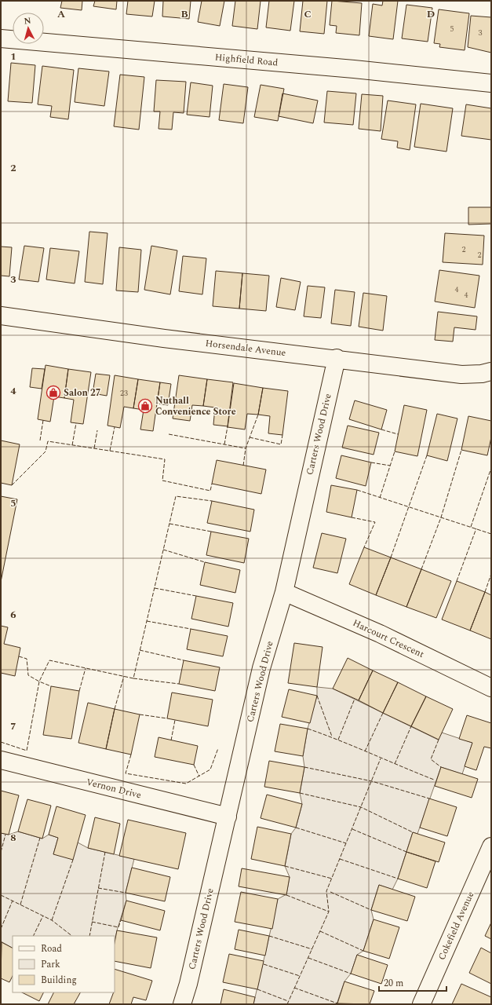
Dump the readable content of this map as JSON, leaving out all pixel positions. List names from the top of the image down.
{
  "streets": {
    "street": [
      "Highfield Road",
      "Horsendale Avenue",
      "Carters Wood Drive",
      "Harcourt Crescent",
      "Vernon Drive",
      "Cokefield Avenue"
    ]
  },
  "crossings": [
    ["Horsendale Avenue", "Carters Wood Drive"],
    ["Carters Wood Drive", "Harcourt Crescent"],
    ["Carters Wood Drive", "Vernon Drive"]
  ],
  "places": {
    "shop": ["Salon 27", "Nuthall Convenience Store"]
  },
  "house_numbers": [
    "5",
    "3",
    "2",
    "2",
    "4",
    "4",
    "23"
  ],
  "legend": ["Road", "Park", "Building"],
  "scale_bar": "20 m",
  "north": "top",
  "grid": {
    "columns": [
      "A",
      "B",
      "C",
      "D"
    ],
    "rows": [
      "1",
      "2",
      "3",
      "4",
      "5",
      "6",
      "7",
      "8"
    ]
  }
}
